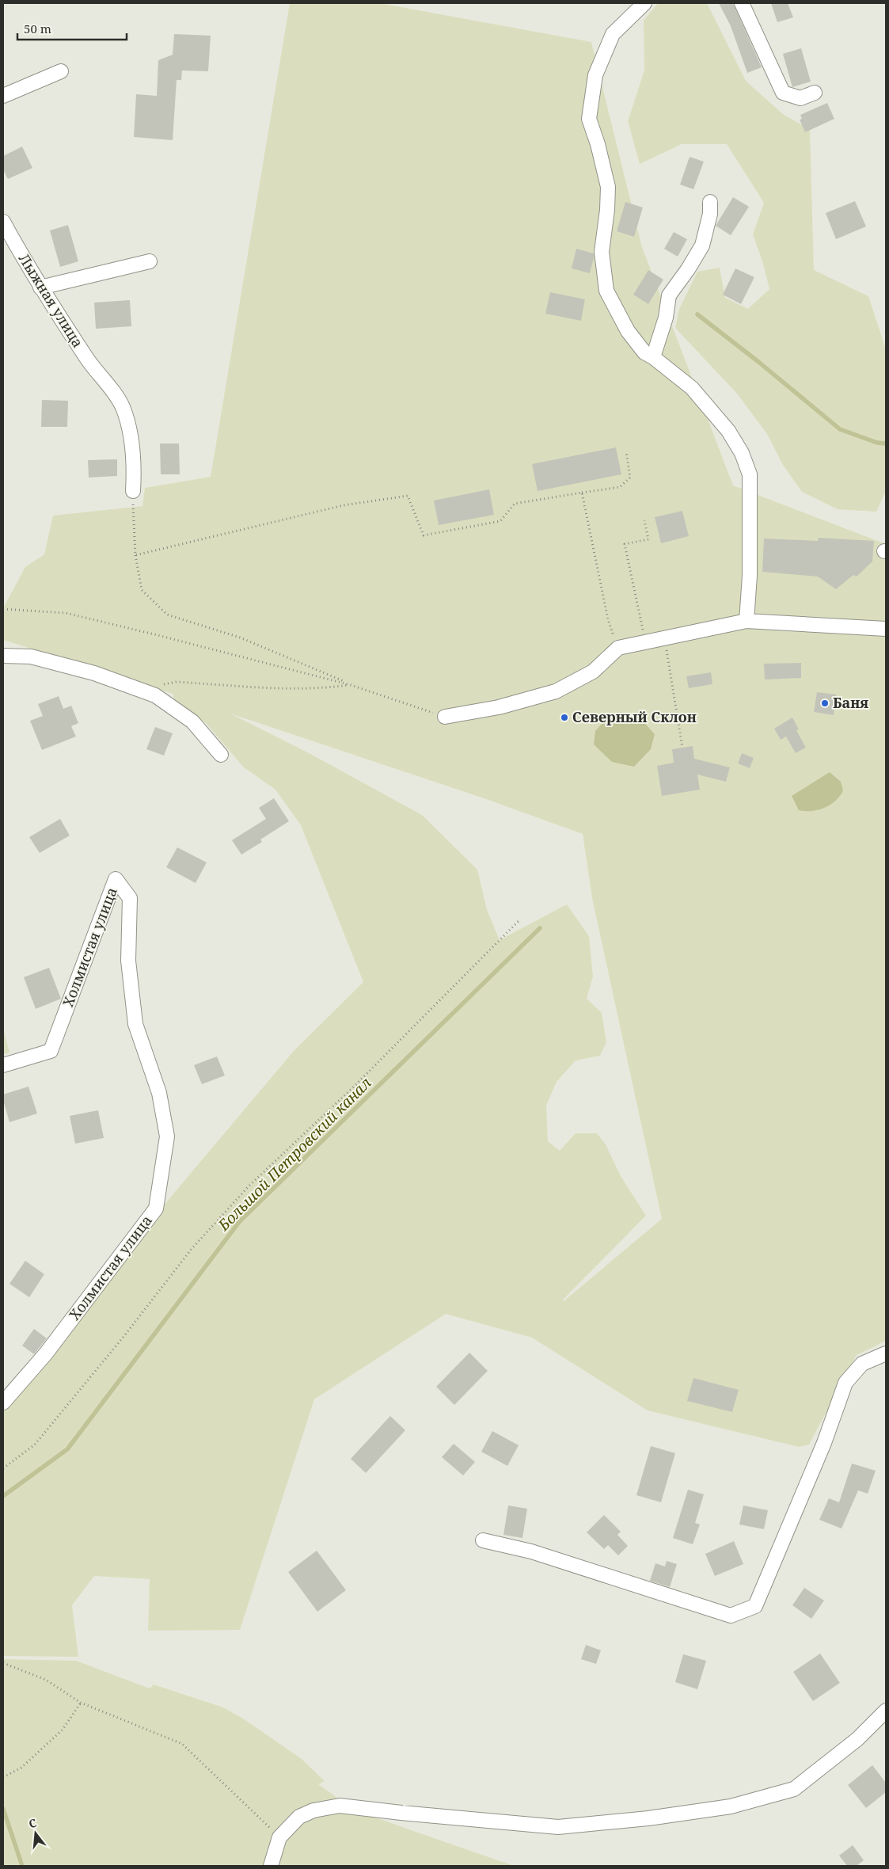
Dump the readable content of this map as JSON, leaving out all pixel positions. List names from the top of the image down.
{
  "streets": {
    "street": ["Лыжная улица", "Холмистая улица"]
  },
  "water": ["Большой Петровский канал"],
  "places": ["Баня", "Северный Склон"],
  "scale_bar": "50 m",
  "north": "top"
}
